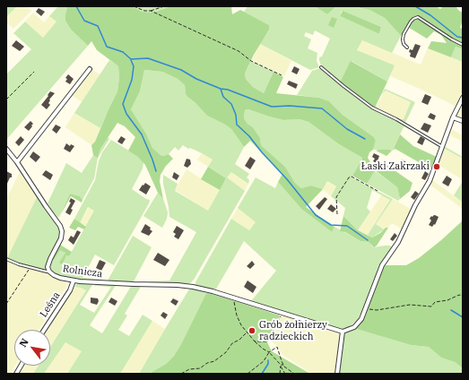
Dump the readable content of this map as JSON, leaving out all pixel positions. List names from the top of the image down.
{
  "streets": {
    "street": ["Rolnicza", "Leśna"]
  },
  "crossings": [
    ["Rolnicza", "Leśna"]
  ],
  "places": ["Łaski Zakrzaki", "Grób żołnierzy radzieckich"],
  "north": "top left"
}
